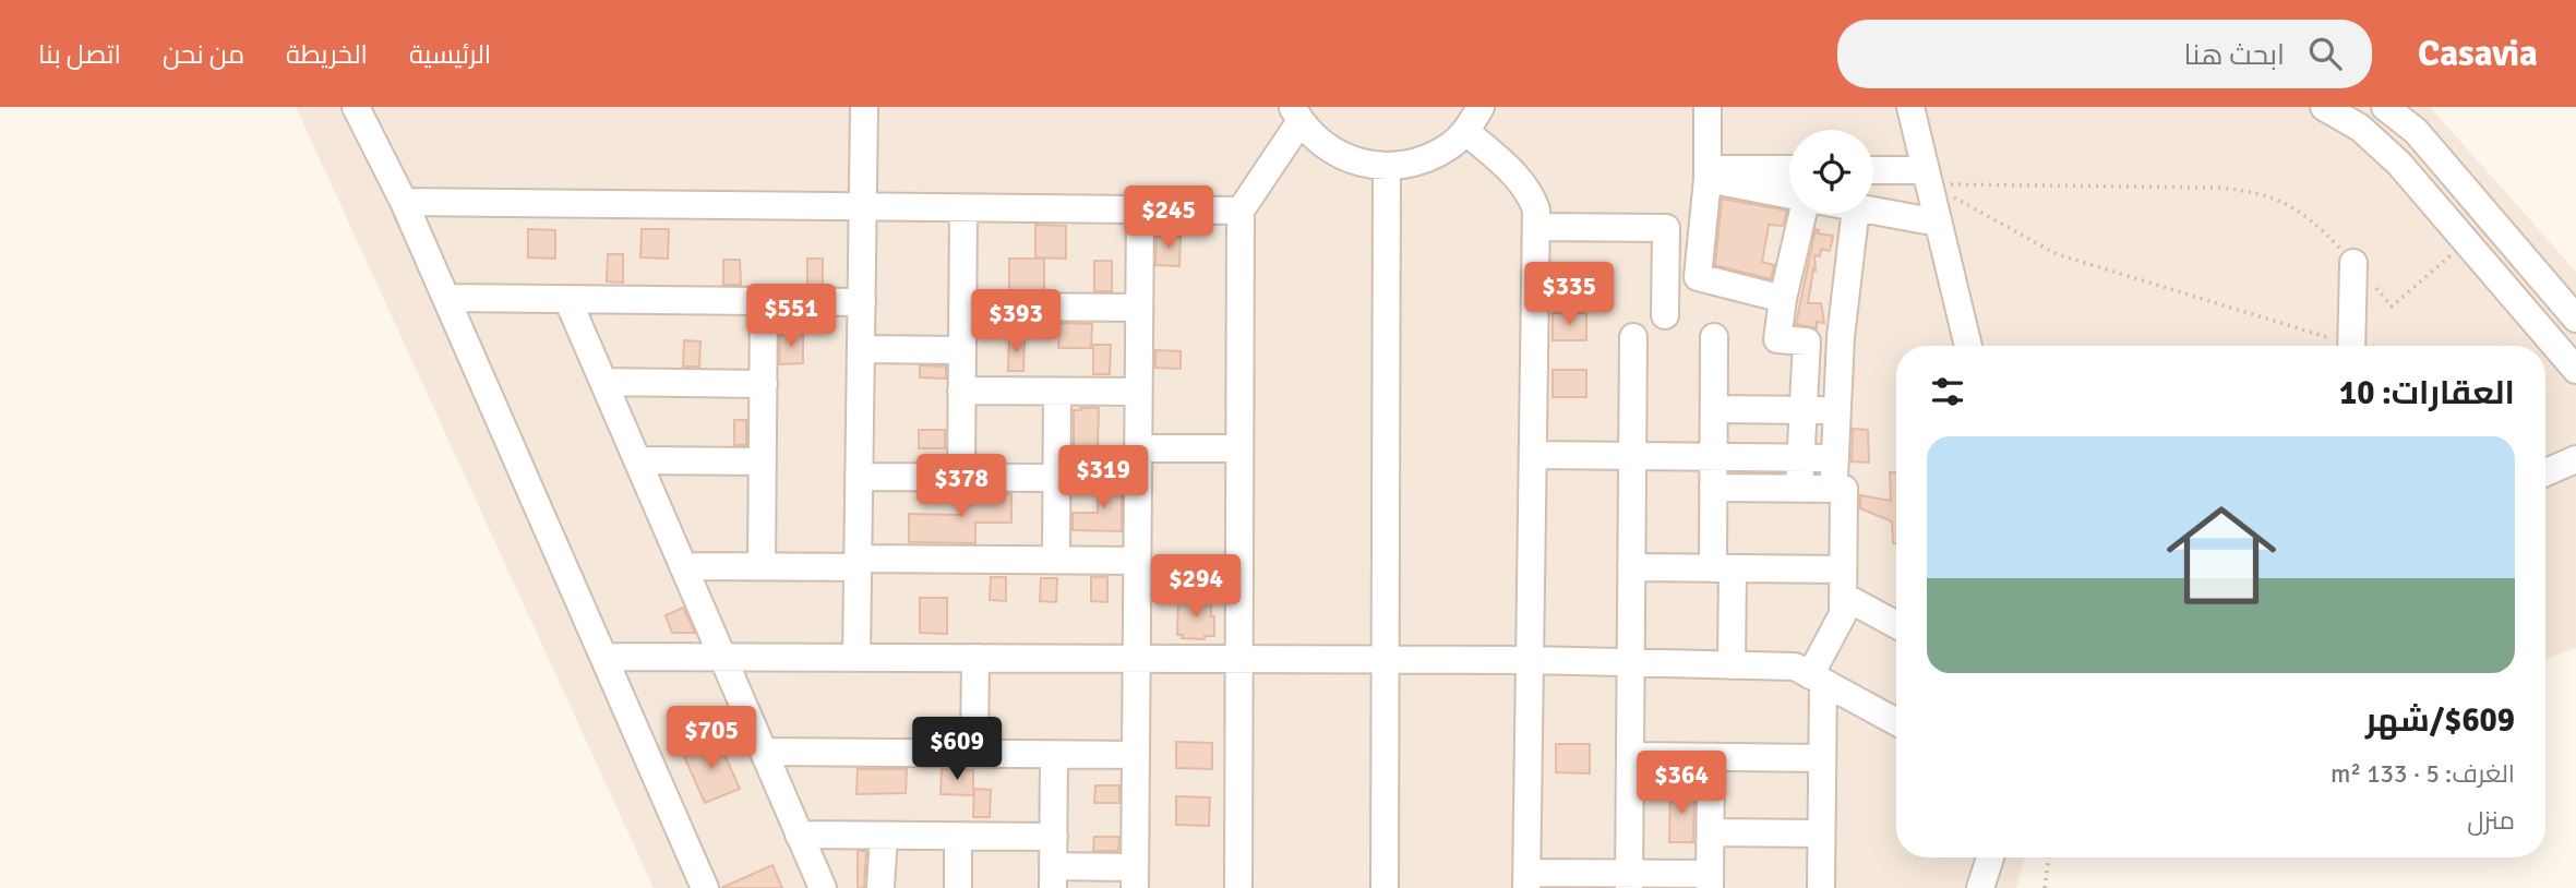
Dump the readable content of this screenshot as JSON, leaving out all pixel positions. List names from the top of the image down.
{
  "page": {
    "header": "Casavia",
    "search": "ابحث هنا",
    "nav": [
      "الرئيسية",
      "الخريطة",
      "من نحن",
      "اتصل بنا"
    ],
    "price": [
      "$245",
      "$335",
      "$551",
      "$393",
      "$319",
      "$378",
      "$294",
      "$705",
      "$609",
      "$364"
    ],
    "heading": "العقارات: 10",
    "list": [
      {
        "name": "$609/شهر",
        "note": "الغرف: 5 · 133 m² · منزل"
      }
    ]
  }
}
